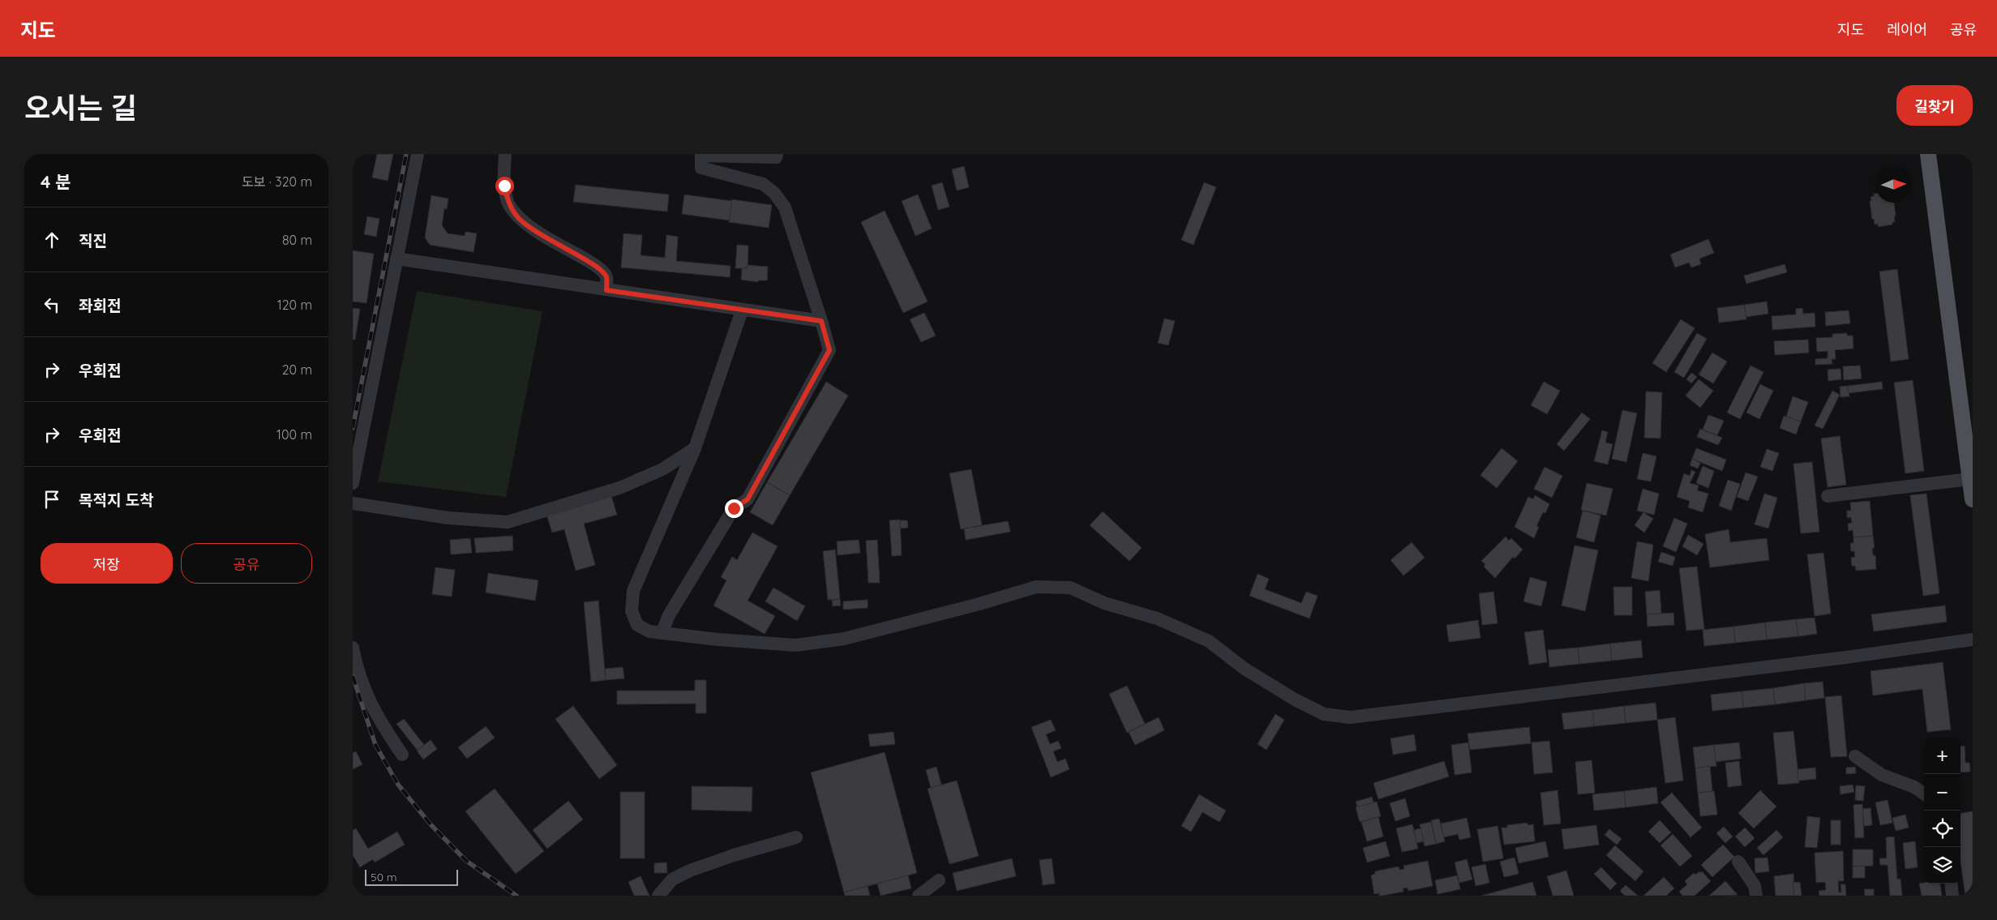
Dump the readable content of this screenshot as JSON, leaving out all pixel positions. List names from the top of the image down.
{
  "scale_bar": "50 m",
  "north": "right",
  "page": {
    "header": "지도",
    "nav": ["지도", "레이어", "공유"],
    "title": "오시는 길",
    "buttons": [
      "길찾기",
      ["저장", "공유"]
    ],
    "heading": ["4 분", "도보 · 320 m"],
    "list": [
      ["직진", "80 m"],
      ["좌회전", "120 m"],
      ["우회전", "20 m"],
      ["우회전", "100 m"],
      "목적지 도착"
    ],
    "map_buttons": ["+", "−"],
    "scale": "50 m"
  }
}
